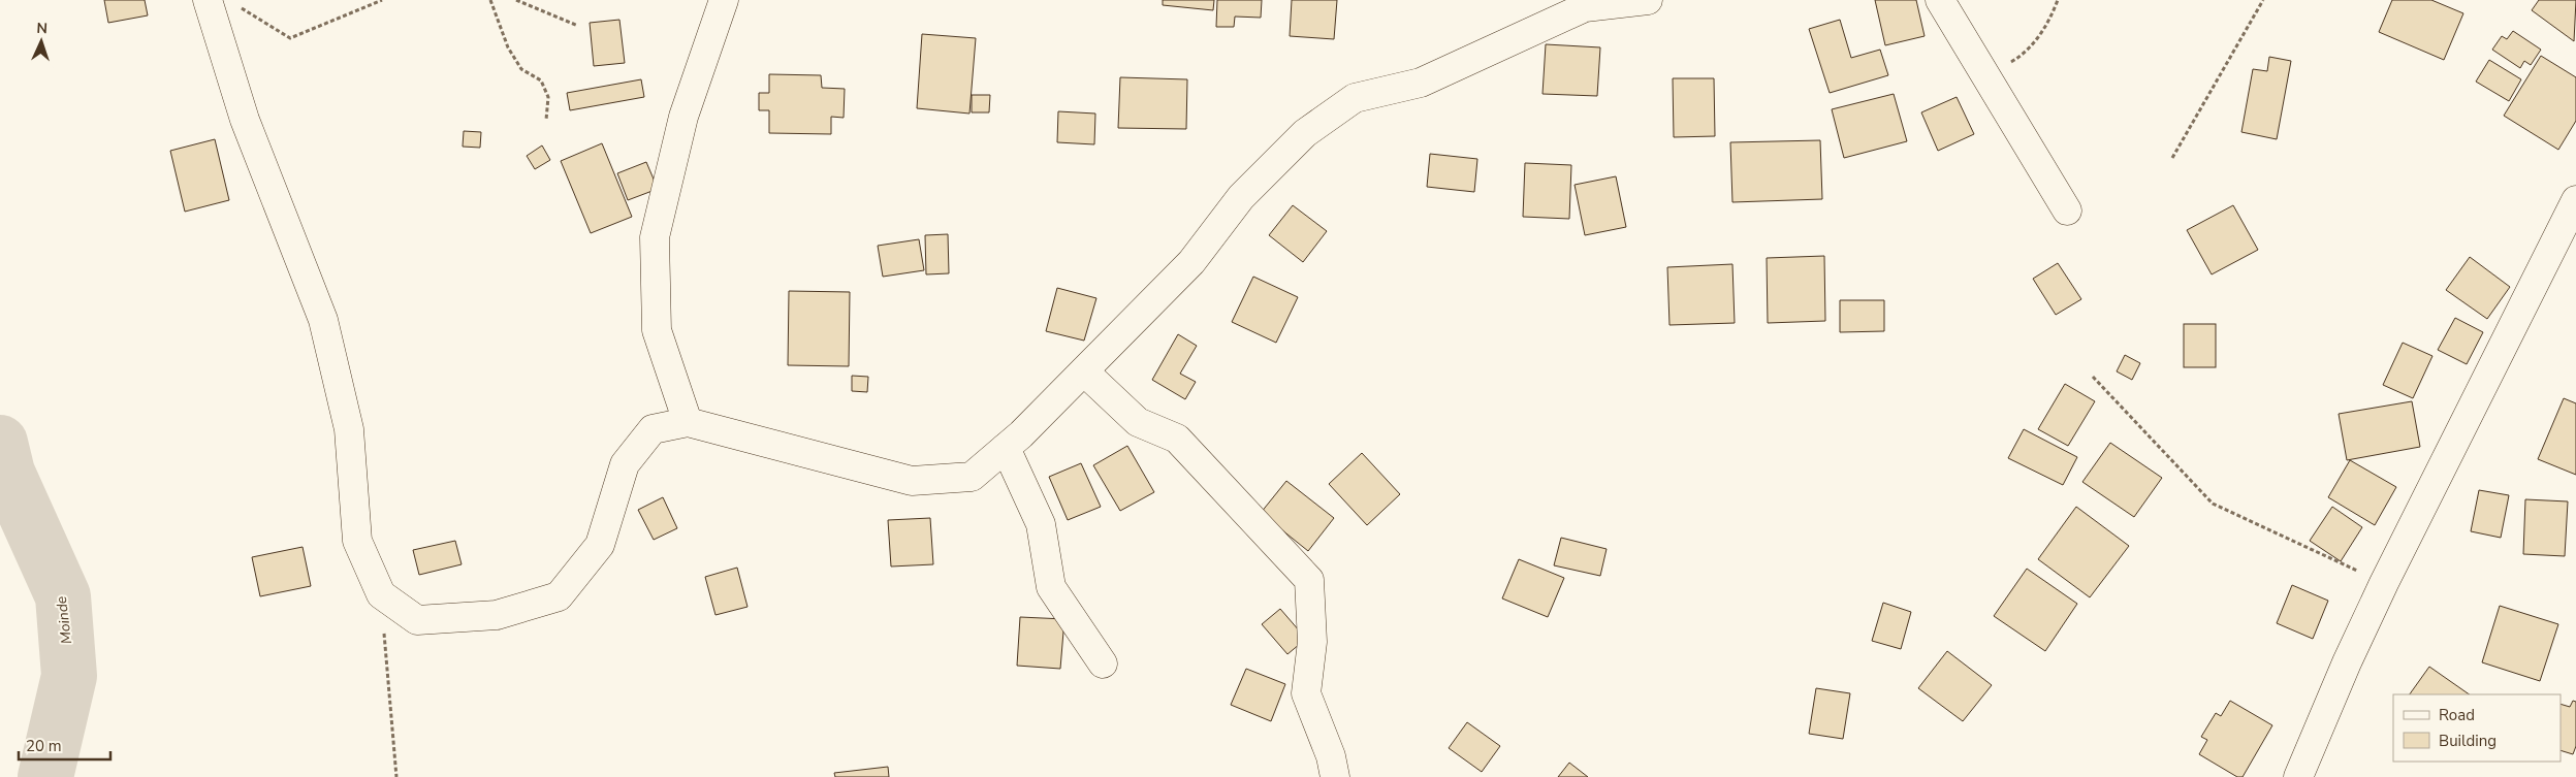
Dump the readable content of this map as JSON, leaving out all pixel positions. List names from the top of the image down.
{
  "water": ["Moinde"],
  "legend": ["Road", "Building"],
  "scale_bar": "20 m",
  "north": "top"
}
